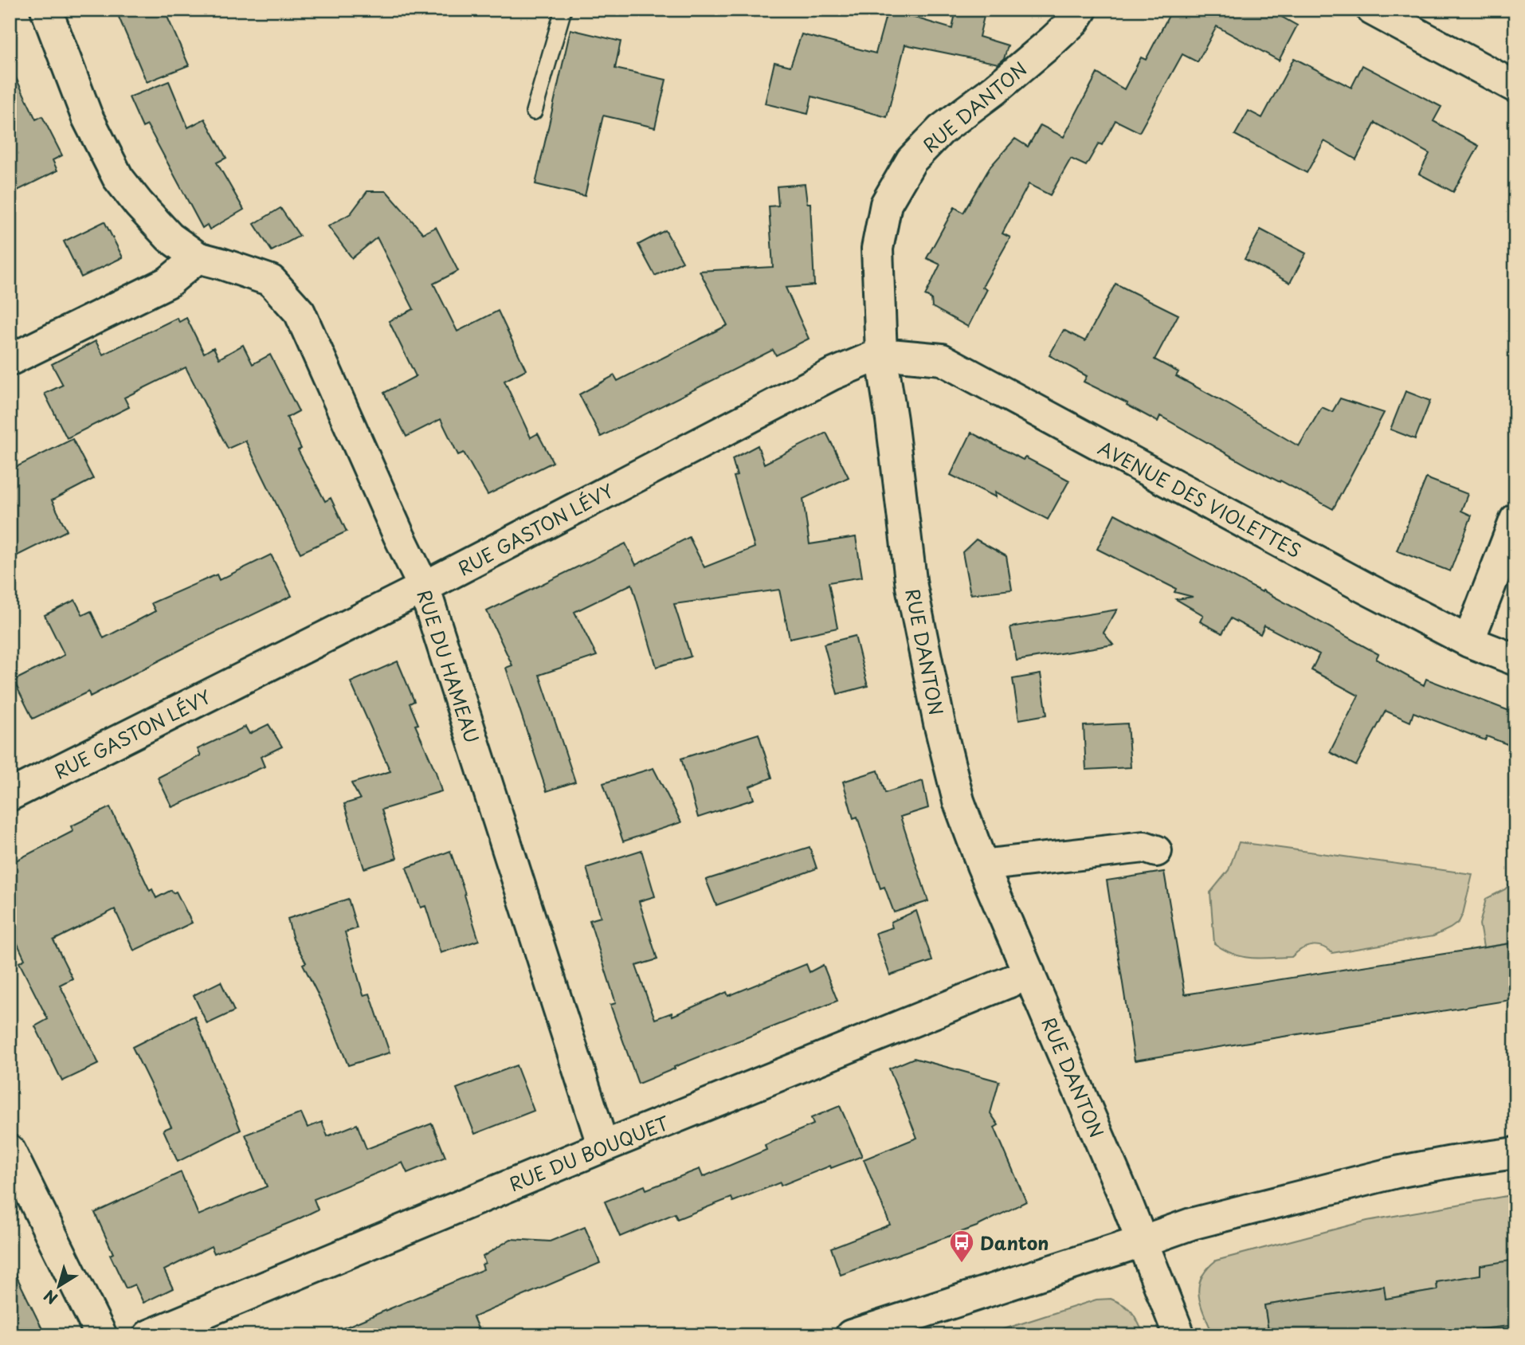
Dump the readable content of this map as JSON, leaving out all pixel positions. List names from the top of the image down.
{
  "streets": {
    "street": [
      "RUE DANTON",
      "AVENUE DES VIOLETTES",
      "RUE GASTON LÉVY",
      "RUE DU HAMEAU",
      "RUE DU BOUQUET"
    ]
  },
  "crossings": [
    ["RUE DANTON", "AVENUE DES VIOLETTES"],
    ["RUE DANTON", "RUE GASTON LÉVY"],
    ["RUE DANTON", "RUE DU BOUQUET"],
    ["AVENUE DES VIOLETTES", "RUE GASTON LÉVY"],
    ["RUE GASTON LÉVY", "RUE DU HAMEAU"],
    ["RUE DU HAMEAU", "RUE DU BOUQUET"]
  ],
  "places": {
    "bus stop": ["Danton"]
  },
  "north": "bottom left"
}
